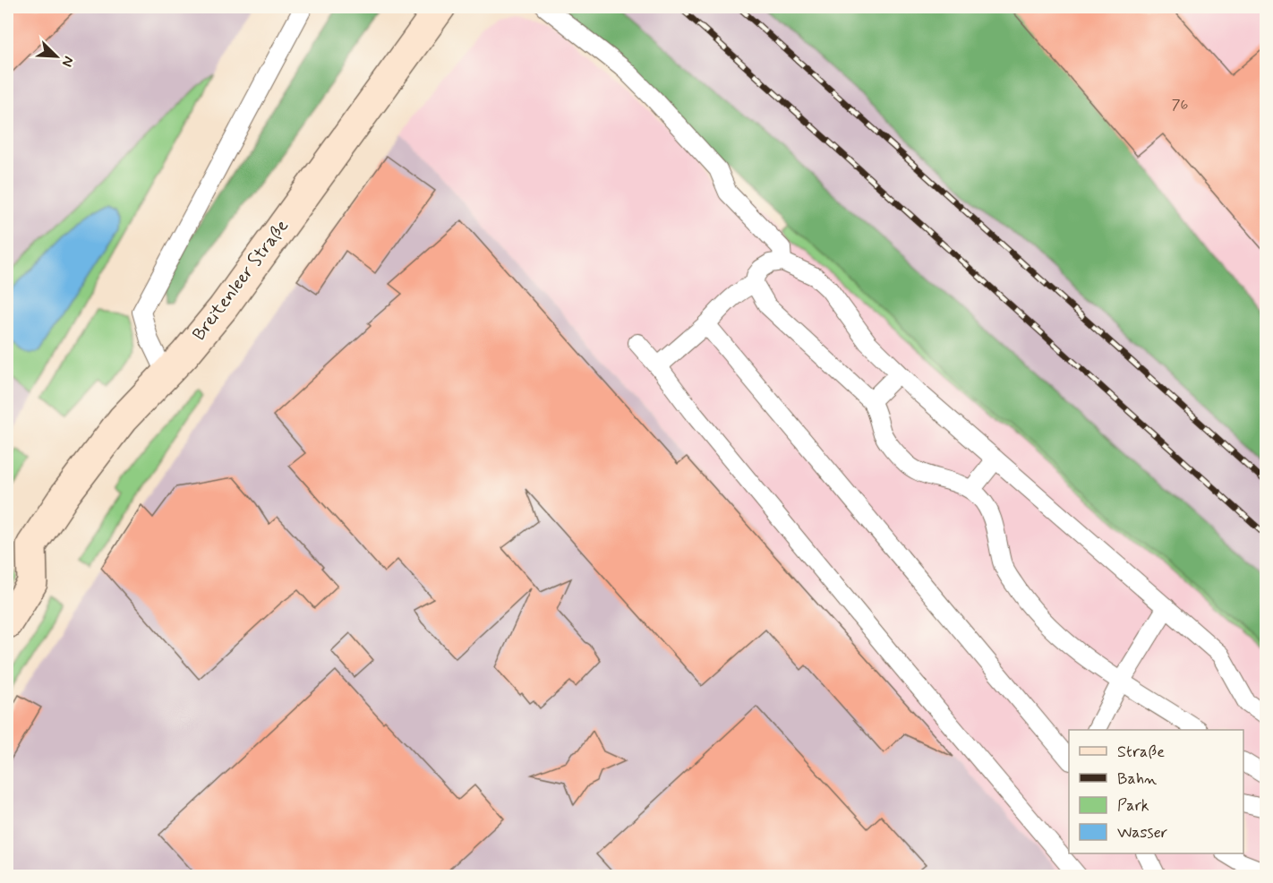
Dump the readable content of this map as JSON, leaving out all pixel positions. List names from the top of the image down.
{
  "streets": {
    "main road": ["Breitenleer Straße"]
  },
  "house_numbers": ["76"],
  "legend": [
    "Straße",
    "Bahn",
    "Park",
    "Wasser"
  ],
  "north": "bottom right"
}
